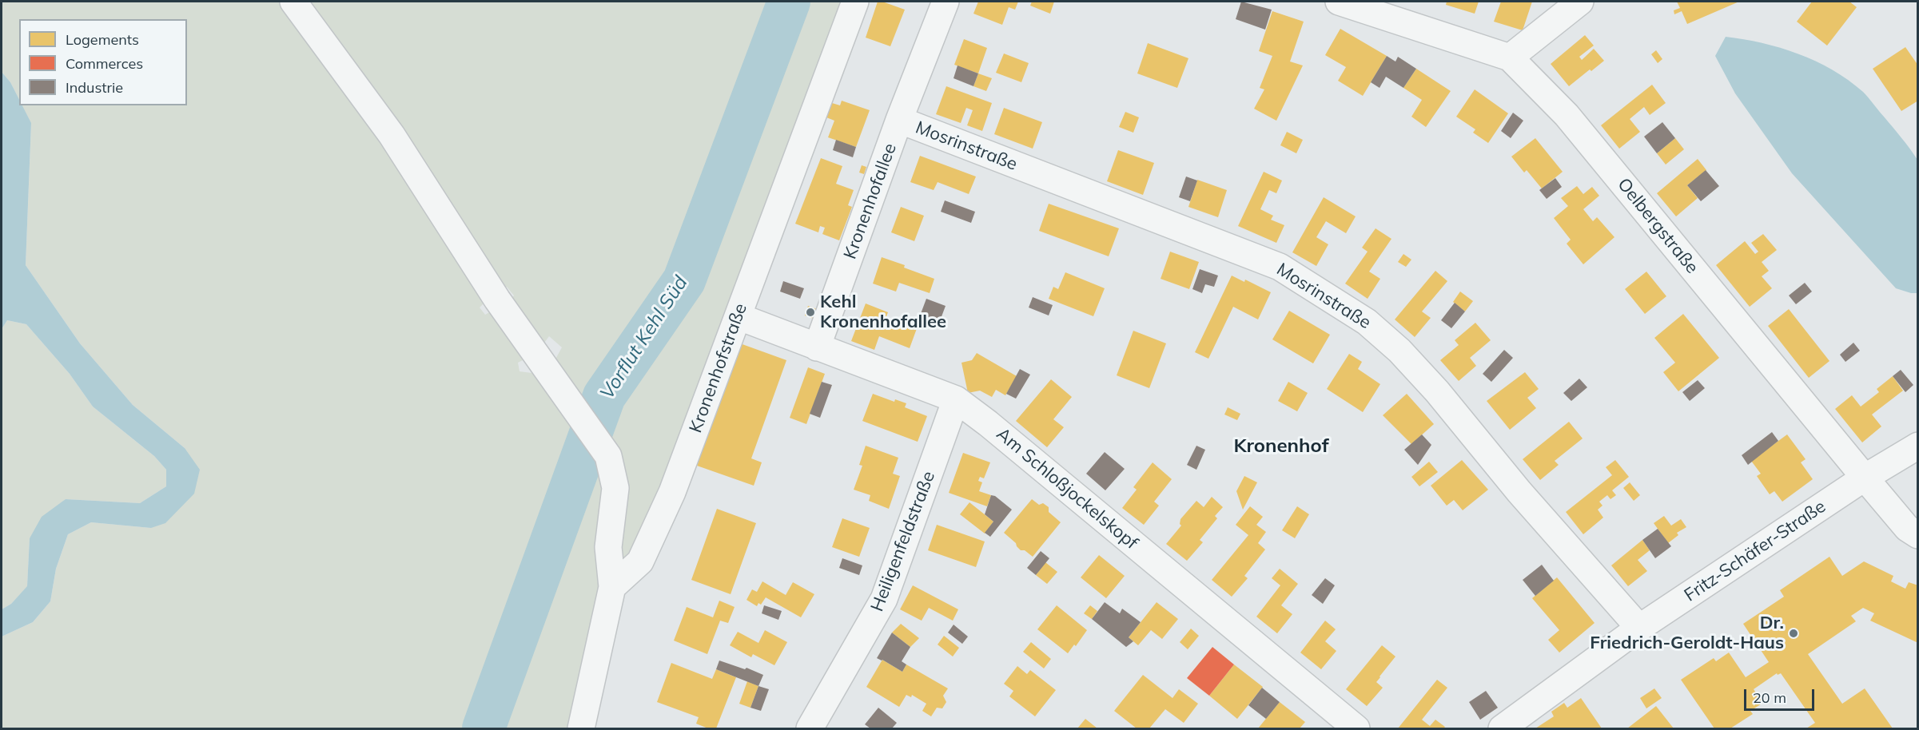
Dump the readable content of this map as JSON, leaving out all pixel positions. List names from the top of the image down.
{
  "streets": {
    "street": [
      "Mosrinstraße",
      "Kronenhofallee",
      "Oelbergstraße",
      "Kronenhofstraße",
      "Am Schloßjockelskopf",
      "Heiligenfeldstraße",
      "Fritz-Schäfer-Straße"
    ]
  },
  "crossings": [
    ["Mosrinstraße", "Kronenhofallee"],
    ["Mosrinstraße", "Fritz-Schäfer-Straße"],
    ["Kronenhofallee", "Am Schloßjockelskopf"],
    ["Oelbergstraße", "Fritz-Schäfer-Straße"],
    ["Kronenhofstraße", "Am Schloßjockelskopf"],
    ["Am Schloßjockelskopf", "Heiligenfeldstraße"]
  ],
  "districts": ["Kronenhof"],
  "water": ["Vorflut Kehl Süd"],
  "places": ["Kehl Kronenhofallee", "Dr. Friedrich-Geroldt-Haus"],
  "legend": ["Logements", "Commerces", "Industrie"],
  "scale_bar": "20 m"
}
